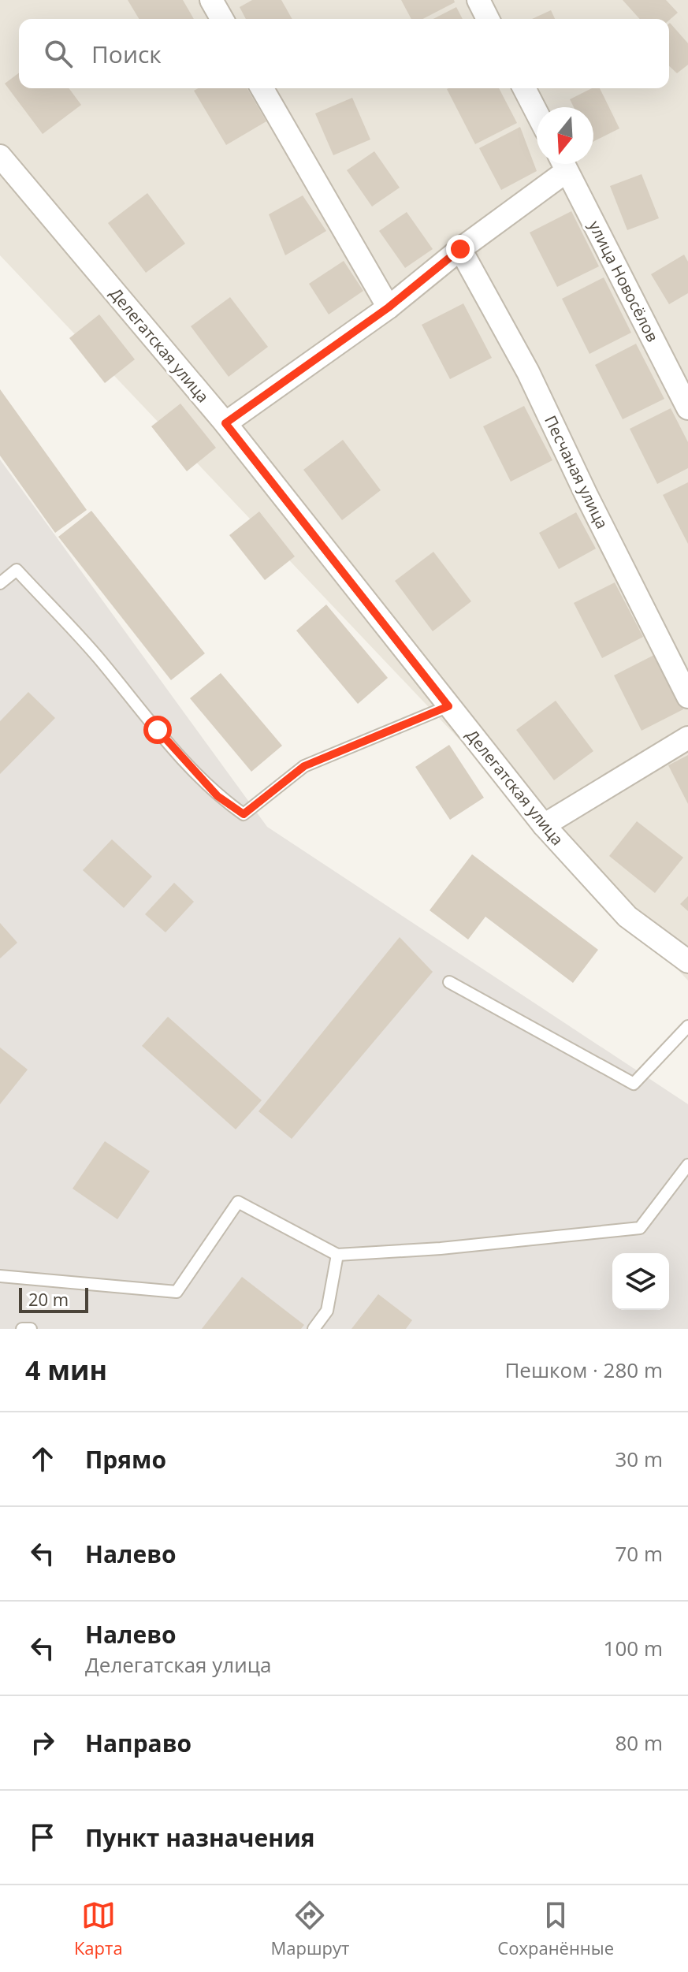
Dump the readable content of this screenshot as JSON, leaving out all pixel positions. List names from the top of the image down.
{
  "streets": {
    "street": ["улица Новосёлов", "Делегатская улица", "Песчаная улица"]
  },
  "scale_bar": "20 m",
  "north": "bottom",
  "page": {
    "search": "Поиск",
    "scale": "20 m",
    "heading": ["4 мин", "Пешком · 280 m"],
    "list": [
      ["Прямо", "30 m"],
      ["Налево", "70 m"],
      ["Налево", "Делегатская улица", "100 m"],
      ["Направо", "80 m"],
      "Пункт назначения"
    ],
    "nav": ["Карта", "Маршрут", "Сохранённые"]
  }
}
